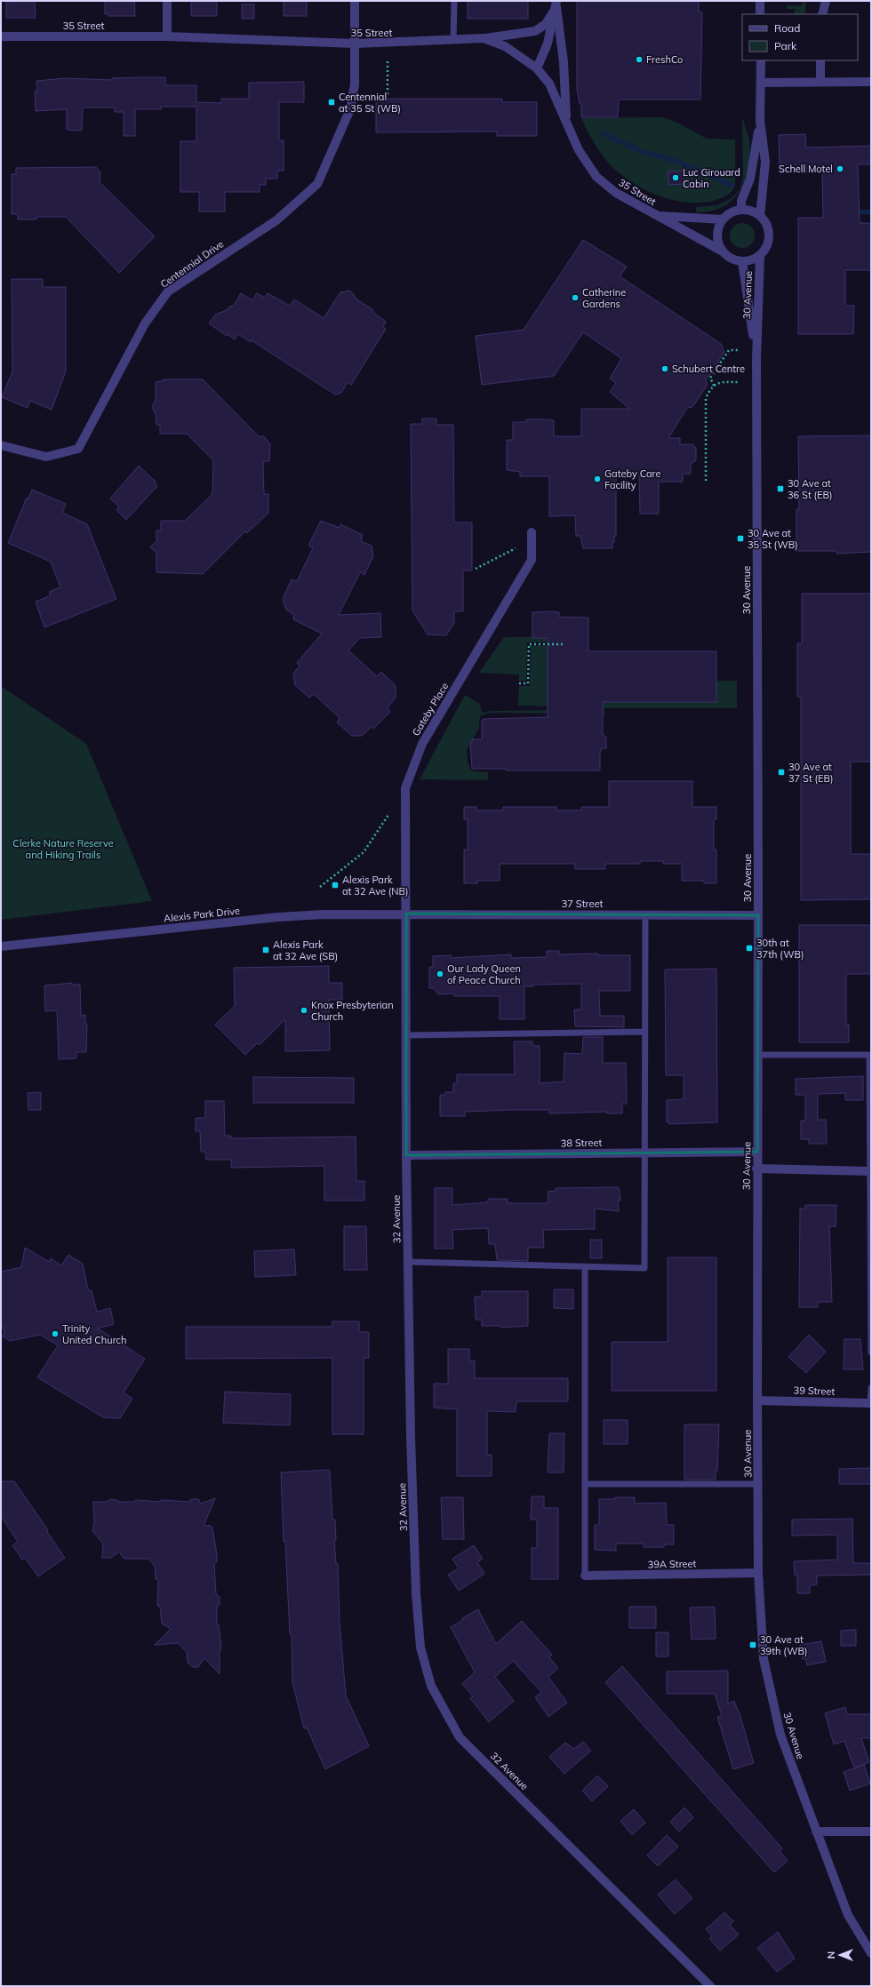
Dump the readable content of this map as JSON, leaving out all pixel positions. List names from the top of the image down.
{
  "streets": {
    "street": [
      "35 Street",
      "Centennial Drive",
      "30 Avenue",
      "Gateby Place",
      "37 Street",
      "Alexis Park Drive",
      "38 Street",
      "32 Avenue",
      "39 Street",
      "39A Street"
    ]
  },
  "crossings": [
    ["35 Street", "Centennial Drive"],
    ["35 Street", "30 Avenue"],
    ["30 Avenue", "37 Street"],
    ["30 Avenue", "38 Street"],
    ["30 Avenue", "39 Street"],
    ["30 Avenue", "39A Street"],
    ["Gateby Place", "37 Street"],
    ["Gateby Place", "Alexis Park Drive"],
    ["Gateby Place", "32 Avenue"],
    ["37 Street", "Alexis Park Drive"],
    ["37 Street", "32 Avenue"],
    ["Alexis Park Drive", "32 Avenue"],
    ["38 Street", "32 Avenue"]
  ],
  "parks": ["Clerke Nature Reserve and Hiking Trails"],
  "places": {
    "other": [
      "FreshCo",
      "Schell Motel",
      "Luc Girouard Cabin",
      "Catherine Gardens",
      "Schubert Centre",
      "Gateby Care Facility",
      "Our Lady Queen of Peace Church",
      "Knox Presbyterian Church",
      "Trinity United Church"
    ],
    "transit": [
      "Centennial at 35 St (WB)",
      "30 Ave at 36 St (EB)",
      "30 Ave at 35 St (WB)",
      "30 Ave at 37 St (EB)",
      "Alexis Park at 32 Ave (NB)",
      "30th at 37th (WB)",
      "Alexis Park at 32 Ave (SB)",
      "30 Ave at 39th (WB)"
    ]
  },
  "legend": ["Road", "Park"],
  "north": "left"
}
